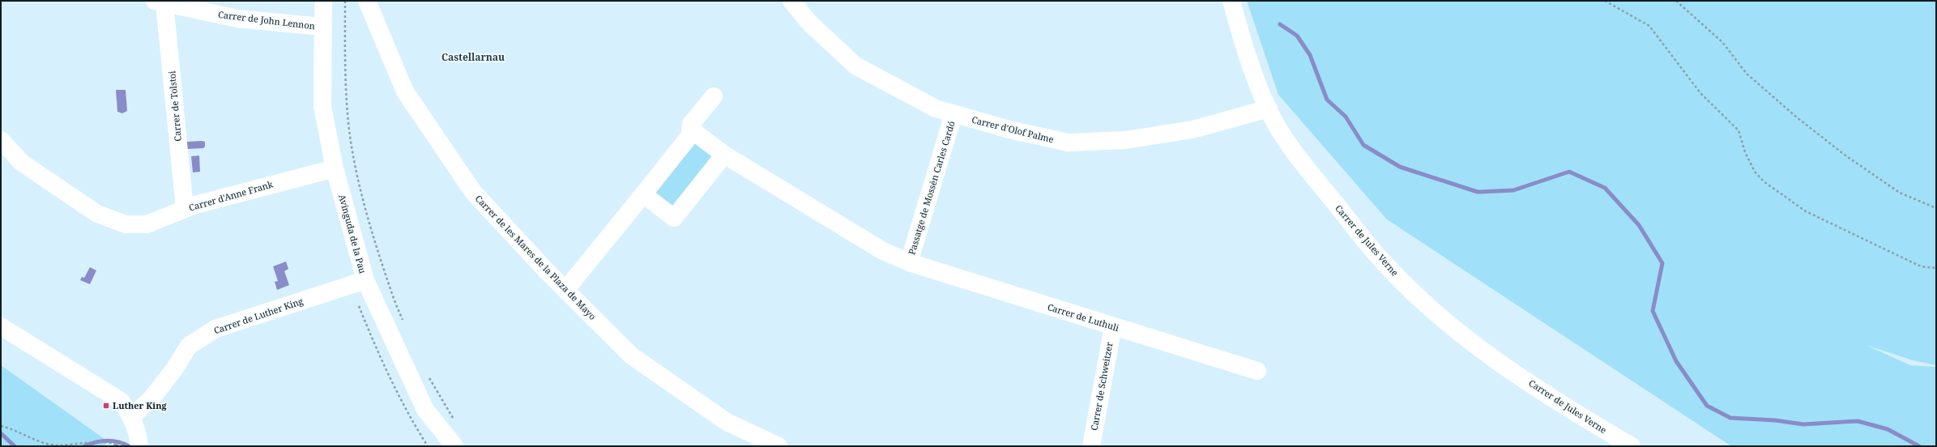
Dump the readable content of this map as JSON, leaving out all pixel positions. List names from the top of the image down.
{
  "streets": {
    "street": [
      "Carrer de John Lennon",
      "Carrer de Tolstoi",
      "Carrer d'Olof Palme",
      "Passatge de Mossèn Carles Cardó",
      "Carrer d'Anne Frank",
      "Avinguda de la Pau",
      "Carrer de Jules Verne",
      "Carrer de les Mares de la Plaza de Mayo",
      "Carrer de Luther King",
      "Carrer de Luthuli",
      "Carrer de Schweitzer"
    ]
  },
  "crossings": [
    ["Carrer de John Lennon", "Carrer de Tolstoi"],
    ["Carrer de John Lennon", "Avinguda de la Pau"],
    ["Carrer de Tolstoi", "Carrer d'Anne Frank"],
    ["Carrer d'Olof Palme", "Passatge de Mossèn Carles Cardó"],
    ["Carrer d'Olof Palme", "Carrer de Jules Verne"],
    ["Passatge de Mossèn Carles Cardó", "Carrer de Luthuli"],
    ["Carrer d'Anne Frank", "Avinguda de la Pau"],
    ["Avinguda de la Pau", "Carrer de Luther King"],
    ["Carrer de Luthuli", "Carrer de Schweitzer"]
  ],
  "districts": ["Castellarnau"],
  "places": {
    "transit": ["Luther King"]
  }
}
